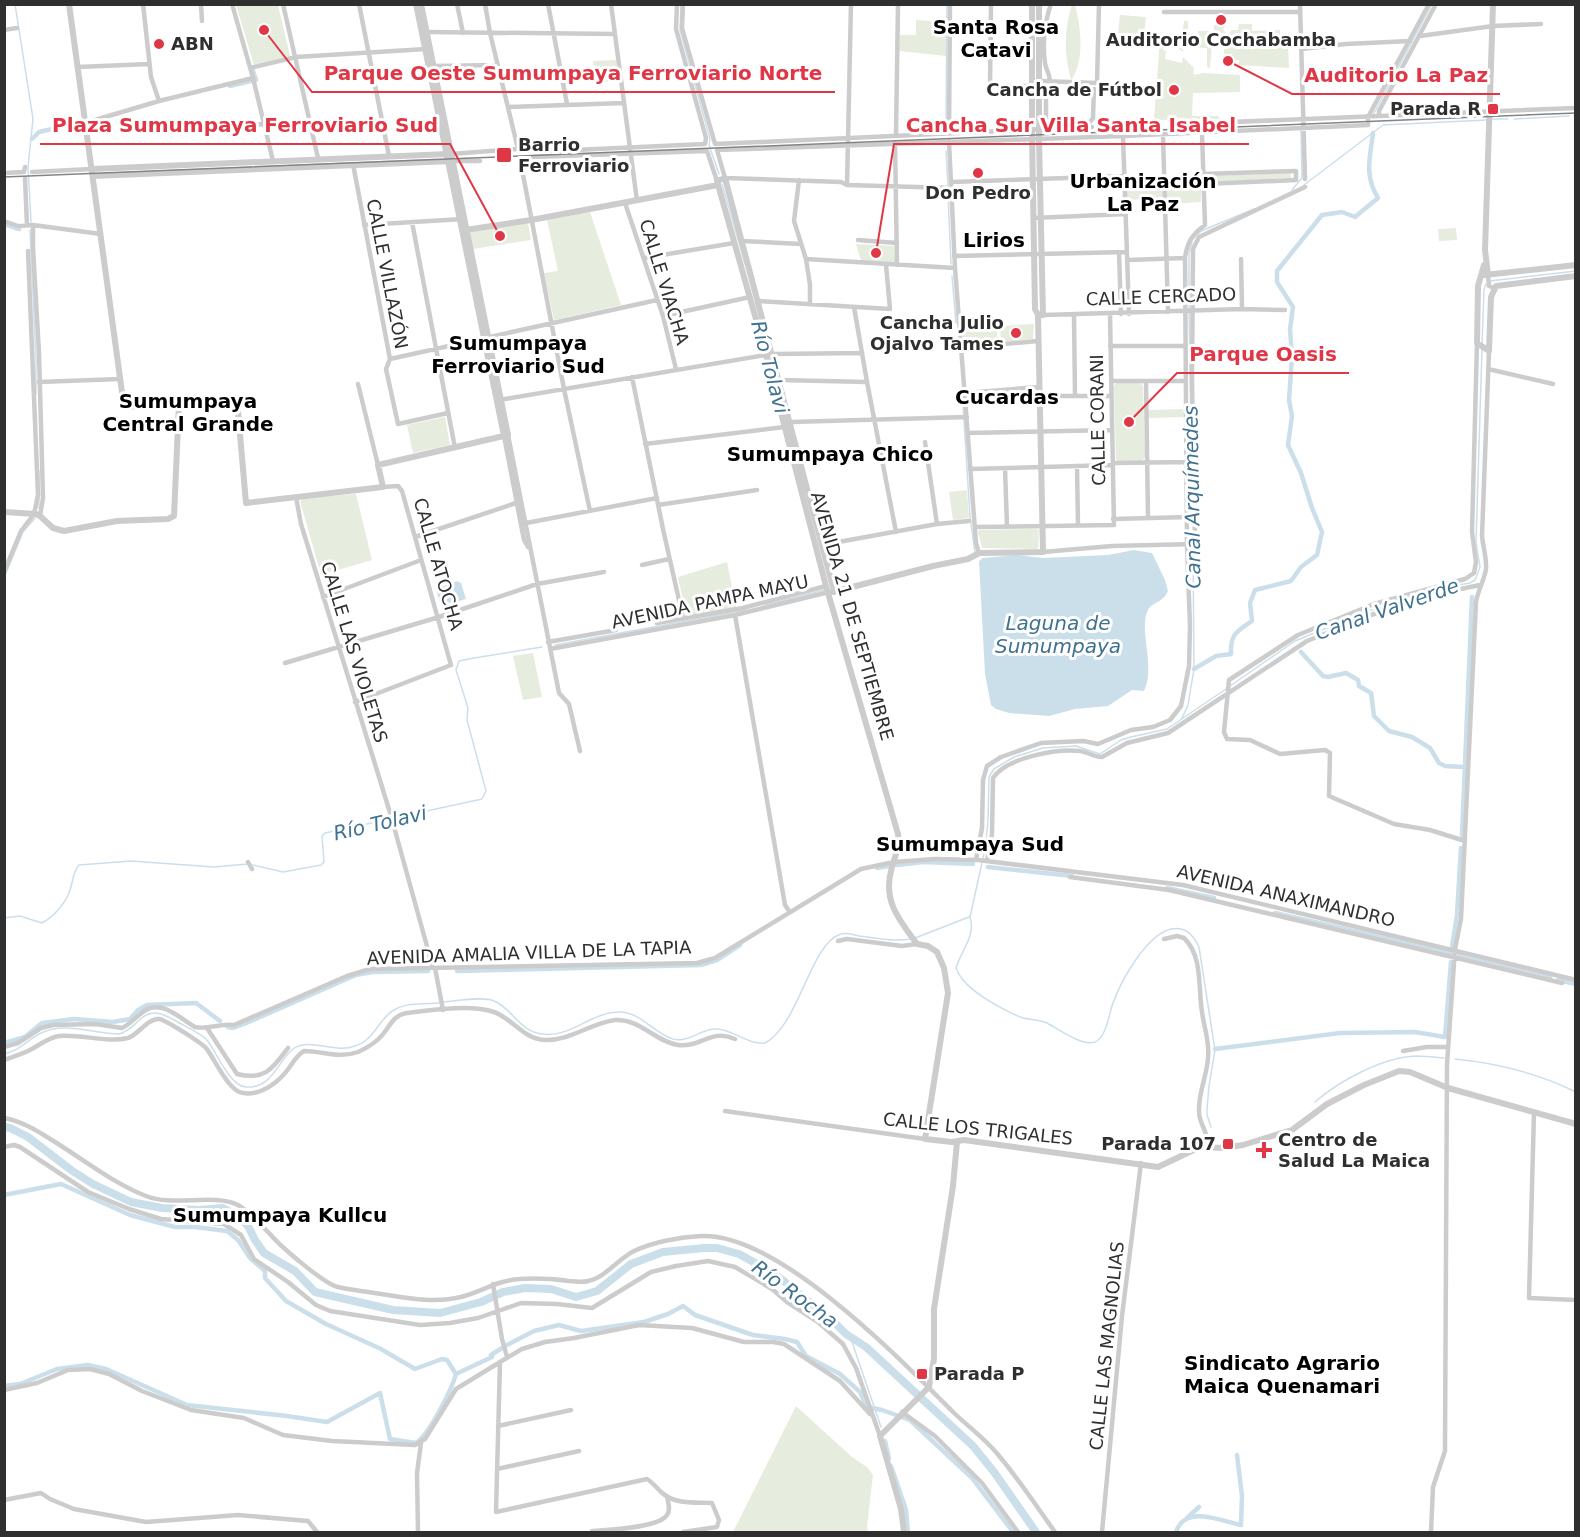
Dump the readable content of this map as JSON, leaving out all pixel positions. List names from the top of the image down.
{
  "streets": {
    "street": [
      "CALLE VILLAZÓN",
      "CALLE VIACHA",
      "CALLE CERCADO",
      "CALLE CORANI",
      "CALLE ATOCHA",
      "AVENIDA PAMPA MAYU",
      "AVENIDA 21 DE SEPTIEMBRE",
      "CALLE LAS VIOLETAS",
      "AVENIDA ANAXIMANDRO",
      "AVENIDA AMALIA VILLA DE LA TAPIA",
      "CALLE LOS TRIGALES",
      "CALLE LAS MAGNOLIAS"
    ]
  },
  "crossings": [
    ["CALLE VIACHA", "AVENIDA 21 DE SEPTIEMBRE"],
    ["CALLE CERCADO", "CALLE CORANI"],
    ["CALLE ATOCHA", "CALLE LAS VIOLETAS"],
    ["AVENIDA PAMPA MAYU", "AVENIDA 21 DE SEPTIEMBRE"],
    ["AVENIDA 21 DE SEPTIEMBRE", "AVENIDA AMALIA VILLA DE LA TAPIA"],
    ["CALLE LAS VIOLETAS", "AVENIDA AMALIA VILLA DE LA TAPIA"],
    ["AVENIDA ANAXIMANDRO", "AVENIDA AMALIA VILLA DE LA TAPIA"],
    ["CALLE LOS TRIGALES", "CALLE LAS MAGNOLIAS"]
  ],
  "districts": [
    "Santa Rosa Catavi",
    "Urbanización La Paz",
    "Lirios",
    "Sumumpaya Ferroviario Sud",
    "Cucardas",
    "Sumumpaya Central Grande",
    "Sumumpaya Chico",
    "Sumumpaya Sud",
    "Sumumpaya Kullcu",
    "Sindicato Agrario Maica Quenamari"
  ],
  "water": [
    "Río Tolavi",
    "Canal Arquímedes",
    "Canal Valverde",
    "Laguna de Sumumpaya",
    "Río Rocha"
  ],
  "places": {
    "other": [
      "Auditorio Cochabamba",
      "Parque Oeste Sumumpaya Ferroviario Norte",
      "ABN",
      "Auditorio La Paz",
      "Cancha de Fútbol",
      "Don Pedro",
      "Plaza Sumumpaya Ferroviario Sud",
      "Cancha Sur Villa Santa Isabel",
      "Cancha Julio Ojalvo Tames",
      "Parque Oasis"
    ],
    "transit": [
      "Parada R",
      "Barrio Ferroviario",
      "Parada 107",
      "Parada P"
    ],
    "health": ["Centro de Salud La Maica"]
  }
}
